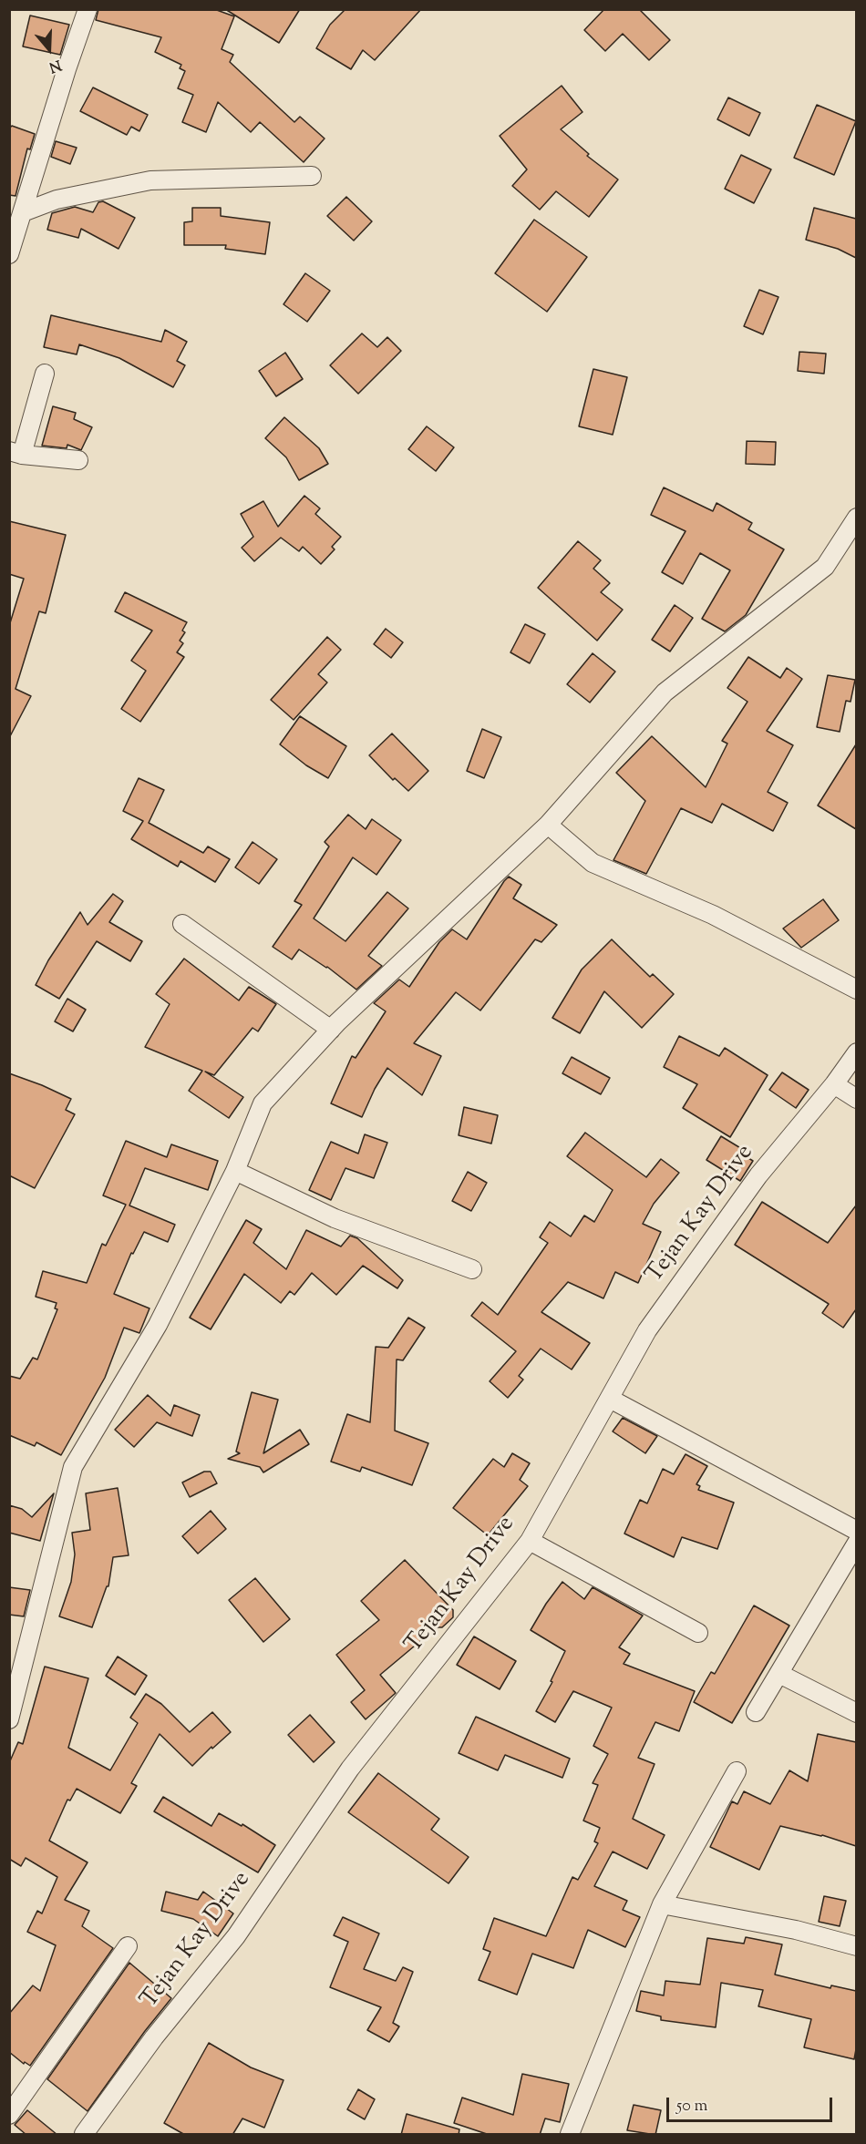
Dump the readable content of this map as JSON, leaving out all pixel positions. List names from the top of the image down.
{
  "streets": {
    "street": ["Tejan Kay Drive"]
  },
  "scale_bar": "50 m",
  "north": "bottom"
}
